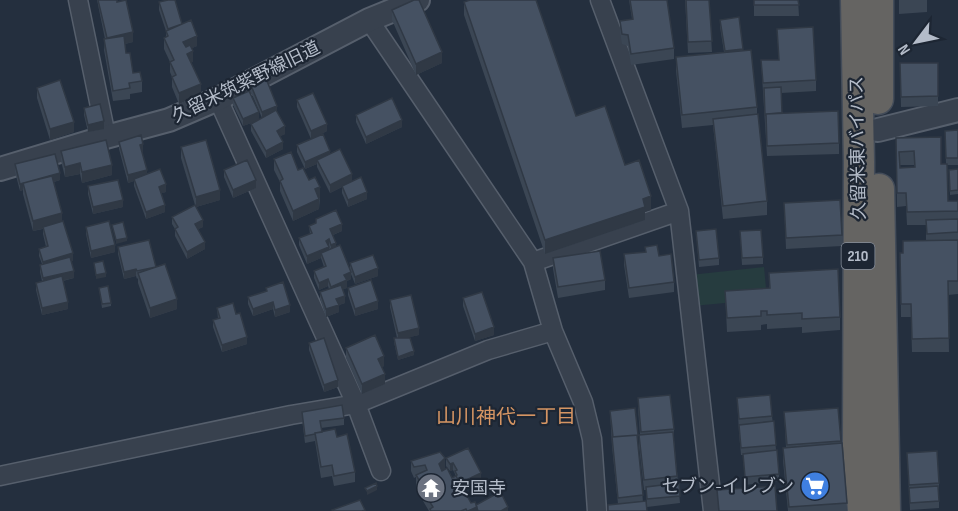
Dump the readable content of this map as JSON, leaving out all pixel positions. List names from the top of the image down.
{
  "streets": {
    "highway": ["久留米東バイパス", "210"],
    "street": ["久留米筑紫野線旧道"]
  },
  "districts": ["山川神代一丁目"],
  "places": {
    "supermarket": ["セブン-イレブン"],
    "temple": ["安国寺"]
  },
  "north": "bottom left"
}
